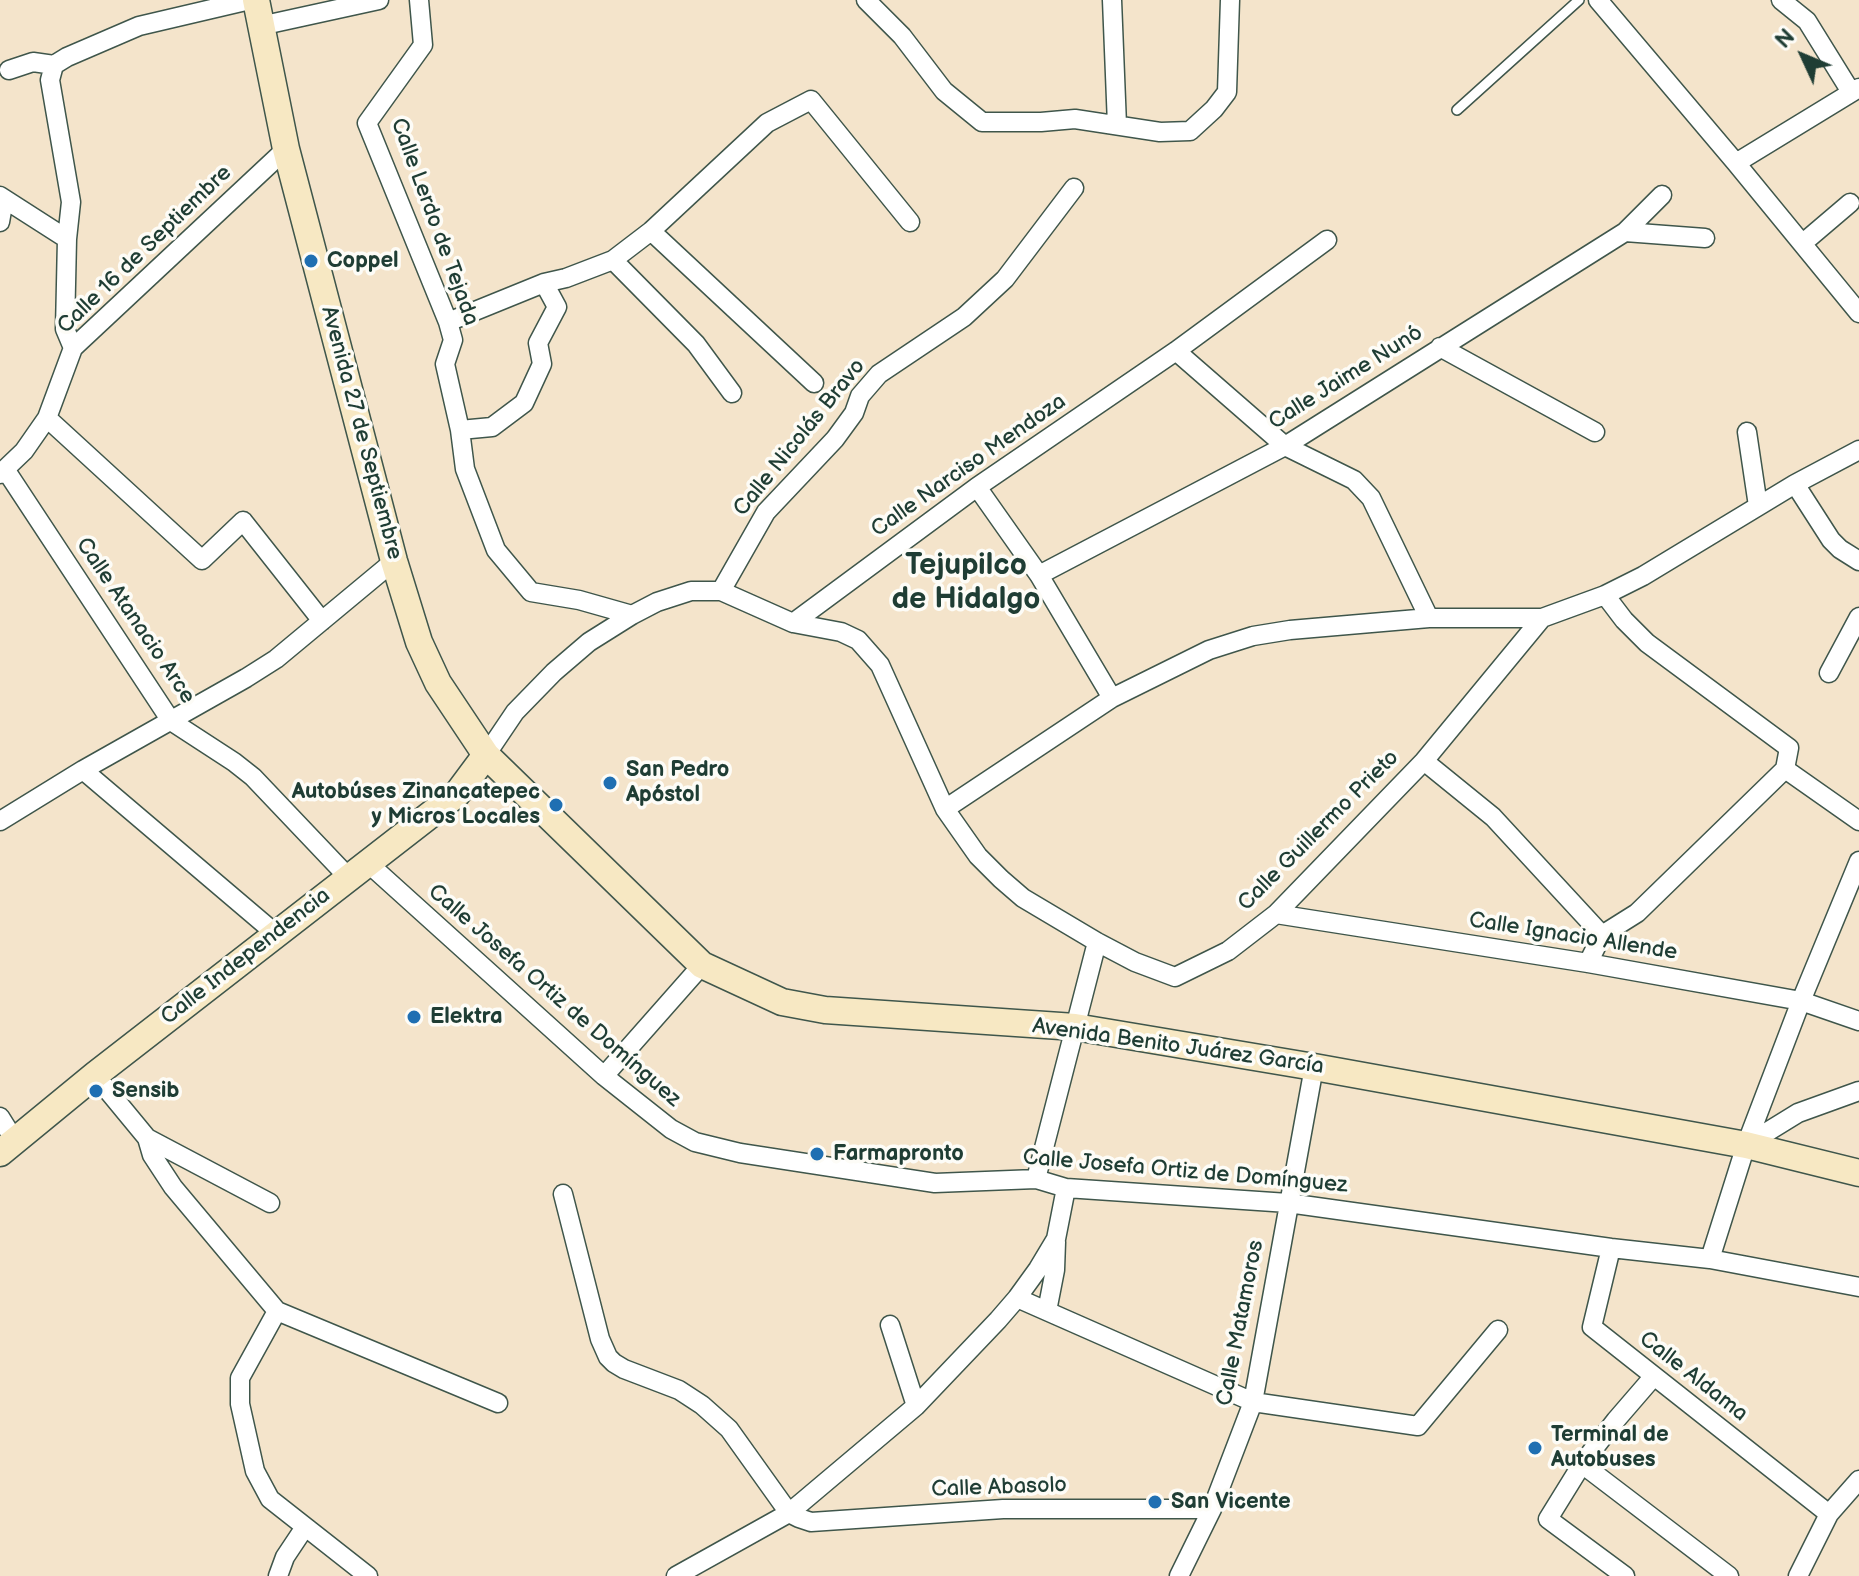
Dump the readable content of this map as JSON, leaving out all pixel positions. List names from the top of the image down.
{
  "streets": {
    "main road": ["Avenida 27 de Septiembre", "Calle Independencia", "Avenida Benito Juárez García"],
    "street": [
      "Calle Lerdo de Tejada",
      "Calle 16 de Septiembre",
      "Calle Jaime Nunó",
      "Calle Nicolás Bravo",
      "Calle Narciso Mendoza",
      "Calle Atanacio Arce",
      "Calle Guillermo Prieto",
      "Calle Ignacio Allende",
      "Calle Josefa Ortiz de Domínguez",
      "Calle Matamoros",
      "Calle Aldama",
      "Calle Abasolo"
    ]
  },
  "crossings": [
    ["Calle 16 de Septiembre", "Avenida 27 de Septiembre"],
    ["Calle 16 de Septiembre", "Calle Atanacio Arce"],
    ["Avenida 27 de Septiembre", "Calle Independencia"],
    ["Avenida 27 de Septiembre", "Avenida Benito Juárez García"],
    ["Calle Nicolás Bravo", "Calle Guillermo Prieto"],
    ["Calle Narciso Mendoza", "Calle Guillermo Prieto"],
    ["Calle Atanacio Arce", "Calle Independencia"],
    ["Calle Atanacio Arce", "Calle Josefa Ortiz de Domínguez"],
    ["Calle Guillermo Prieto", "Calle Ignacio Allende"],
    ["Calle Independencia", "Calle Josefa Ortiz de Domínguez"],
    ["Calle Independencia", "Avenida Benito Juárez García"],
    ["Calle Josefa Ortiz de Domínguez", "Calle Matamoros"],
    ["Calle Josefa Ortiz de Domínguez", "Calle Aldama"],
    ["Avenida Benito Juárez García", "Calle Matamoros"],
    ["Calle Matamoros", "Calle Abasolo"]
  ],
  "districts": ["Tejupilco de Hidalgo"],
  "places": [
    "Coppel",
    "San Pedro Apóstol",
    "Autobúses Zinancatepec y Micros Locales",
    "Elektra",
    "Sensib",
    "Farmapronto",
    "Terminal de Autobuses",
    "San Vicente"
  ],
  "north": "top left"
}
